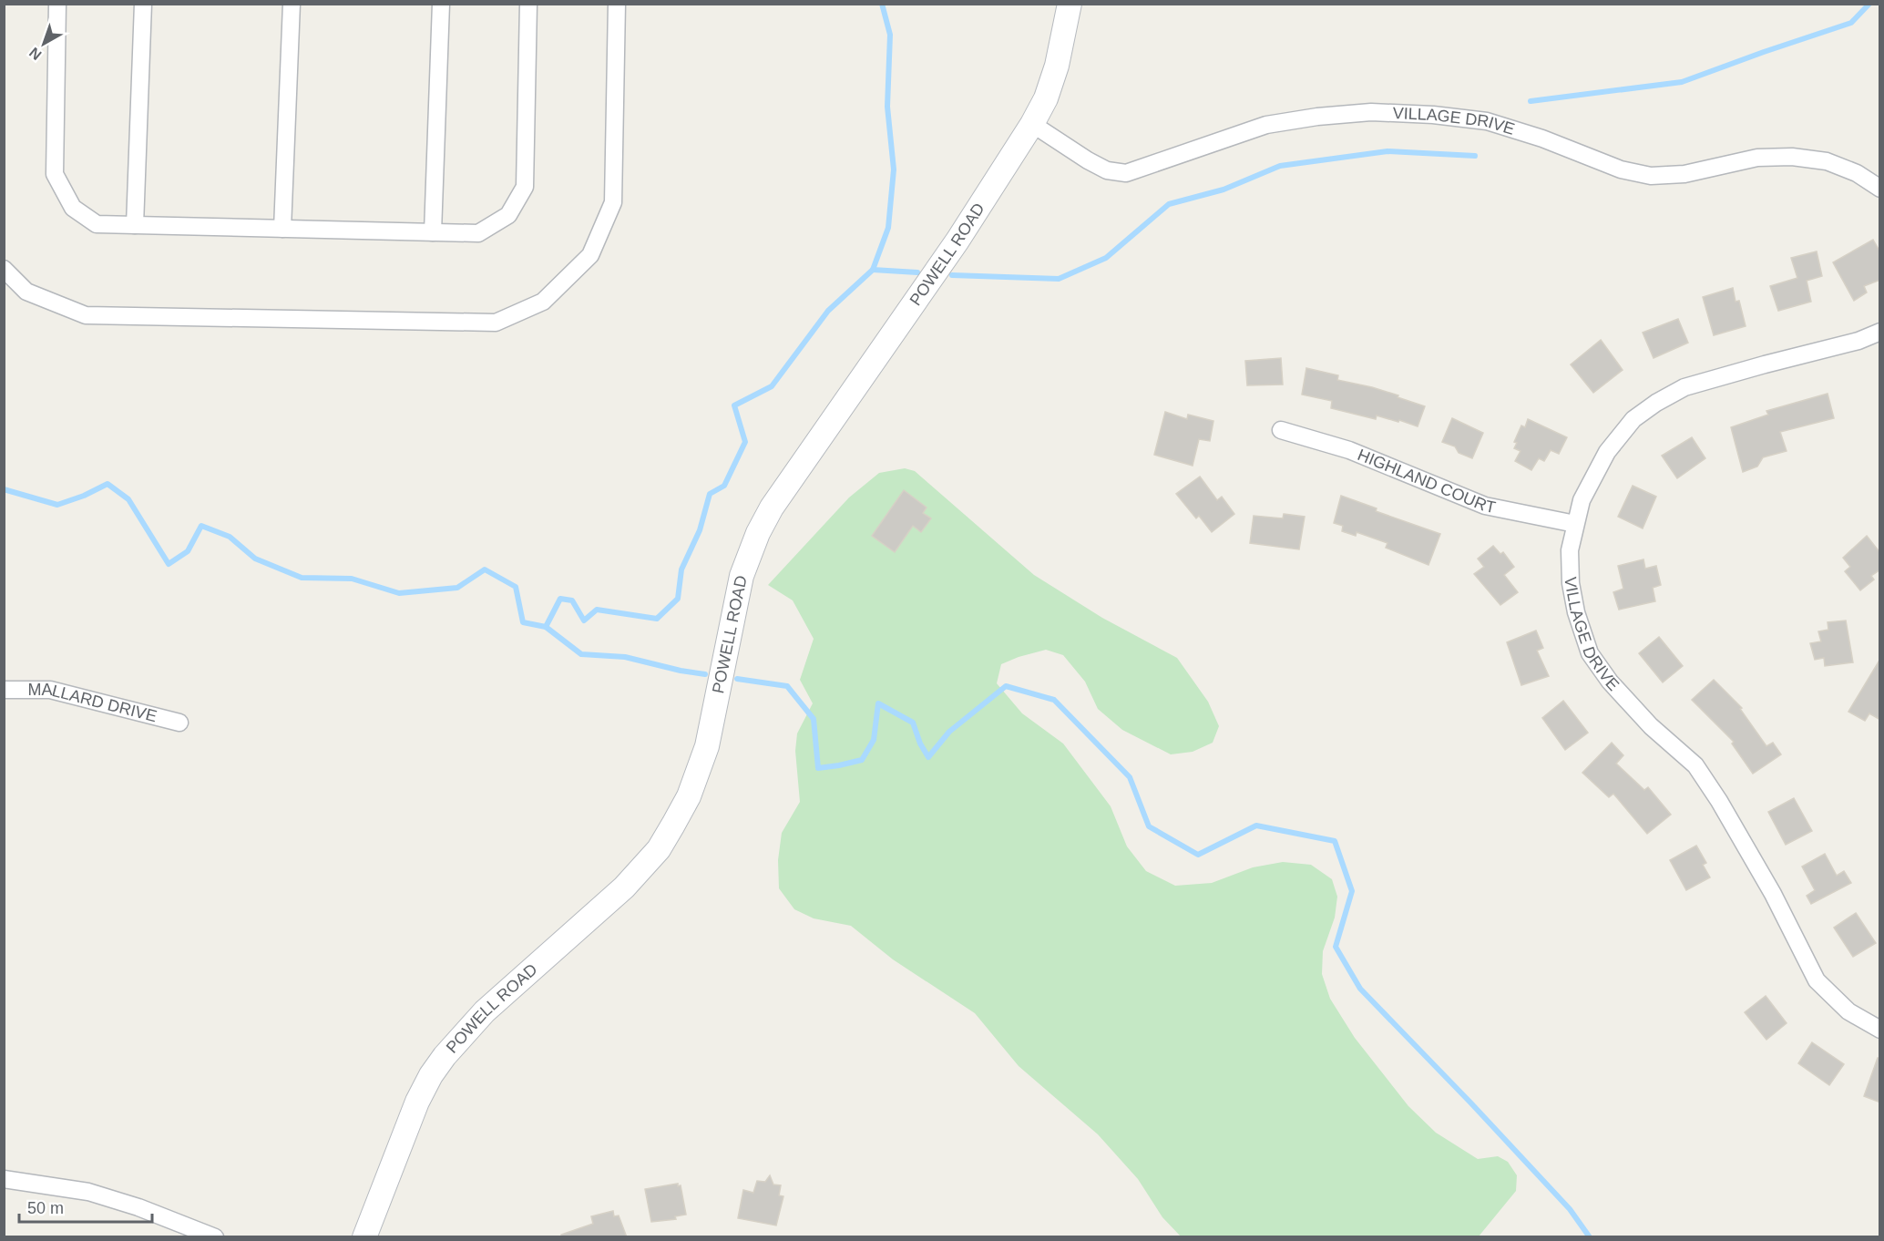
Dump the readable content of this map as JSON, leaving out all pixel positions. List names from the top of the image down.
{
  "streets": {
    "street": [
      "VILLAGE DRIVE",
      "POWELL ROAD",
      "HIGHLAND COURT",
      "MALLARD DRIVE"
    ]
  },
  "crossings": [
    ["VILLAGE DRIVE", "POWELL ROAD"],
    ["VILLAGE DRIVE", "HIGHLAND COURT"]
  ],
  "scale_bar": "50 m",
  "north": "bottom left"
}
